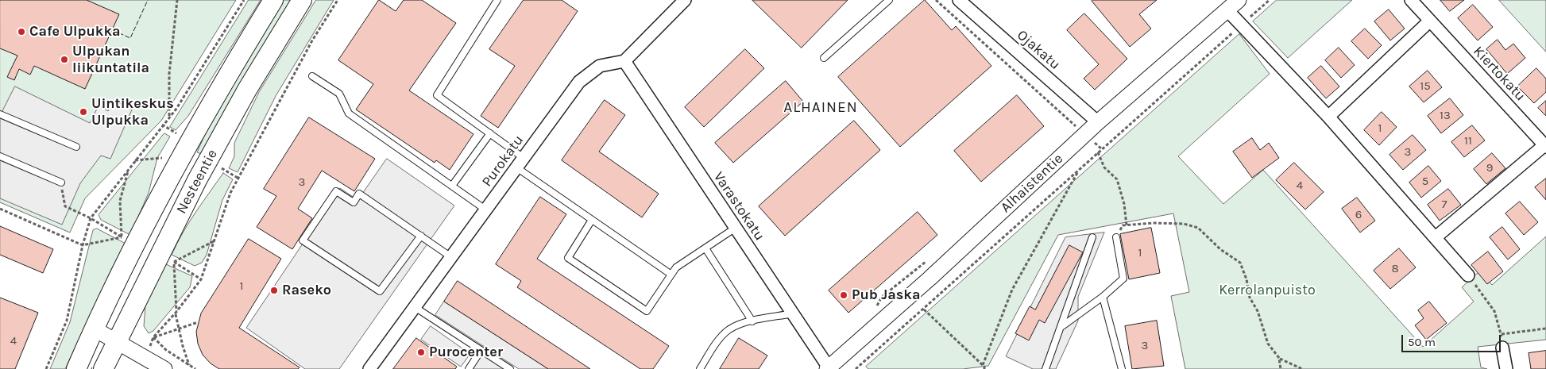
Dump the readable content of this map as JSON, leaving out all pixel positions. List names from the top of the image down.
{
  "streets": {
    "main road": ["Nesteentie"],
    "street": [
      "Ojakatu",
      "Kiertokatu",
      "Purokatu",
      "Alhaistentie",
      "Varastokatu"
    ]
  },
  "crossings": [
    ["Ojakatu", "Alhaistentie"],
    ["Purokatu", "Varastokatu"],
    ["Alhaistentie", "Varastokatu"]
  ],
  "districts": ["ALHAINEN"],
  "parks": ["Kerrolanpuisto"],
  "places": [
    "Cafe Ulpukka",
    "Ulpukan liikuntatila",
    "Uintikeskus Ulpukka",
    "Raseko",
    "Pub Jaska",
    "Purocenter"
  ],
  "house_numbers": [
    "15",
    "13",
    "1",
    "11",
    "3",
    "9",
    "5",
    "3",
    "4",
    "7",
    "6",
    "1",
    "8",
    "1",
    "4",
    "3"
  ],
  "scale_bar": "50 m"
}
